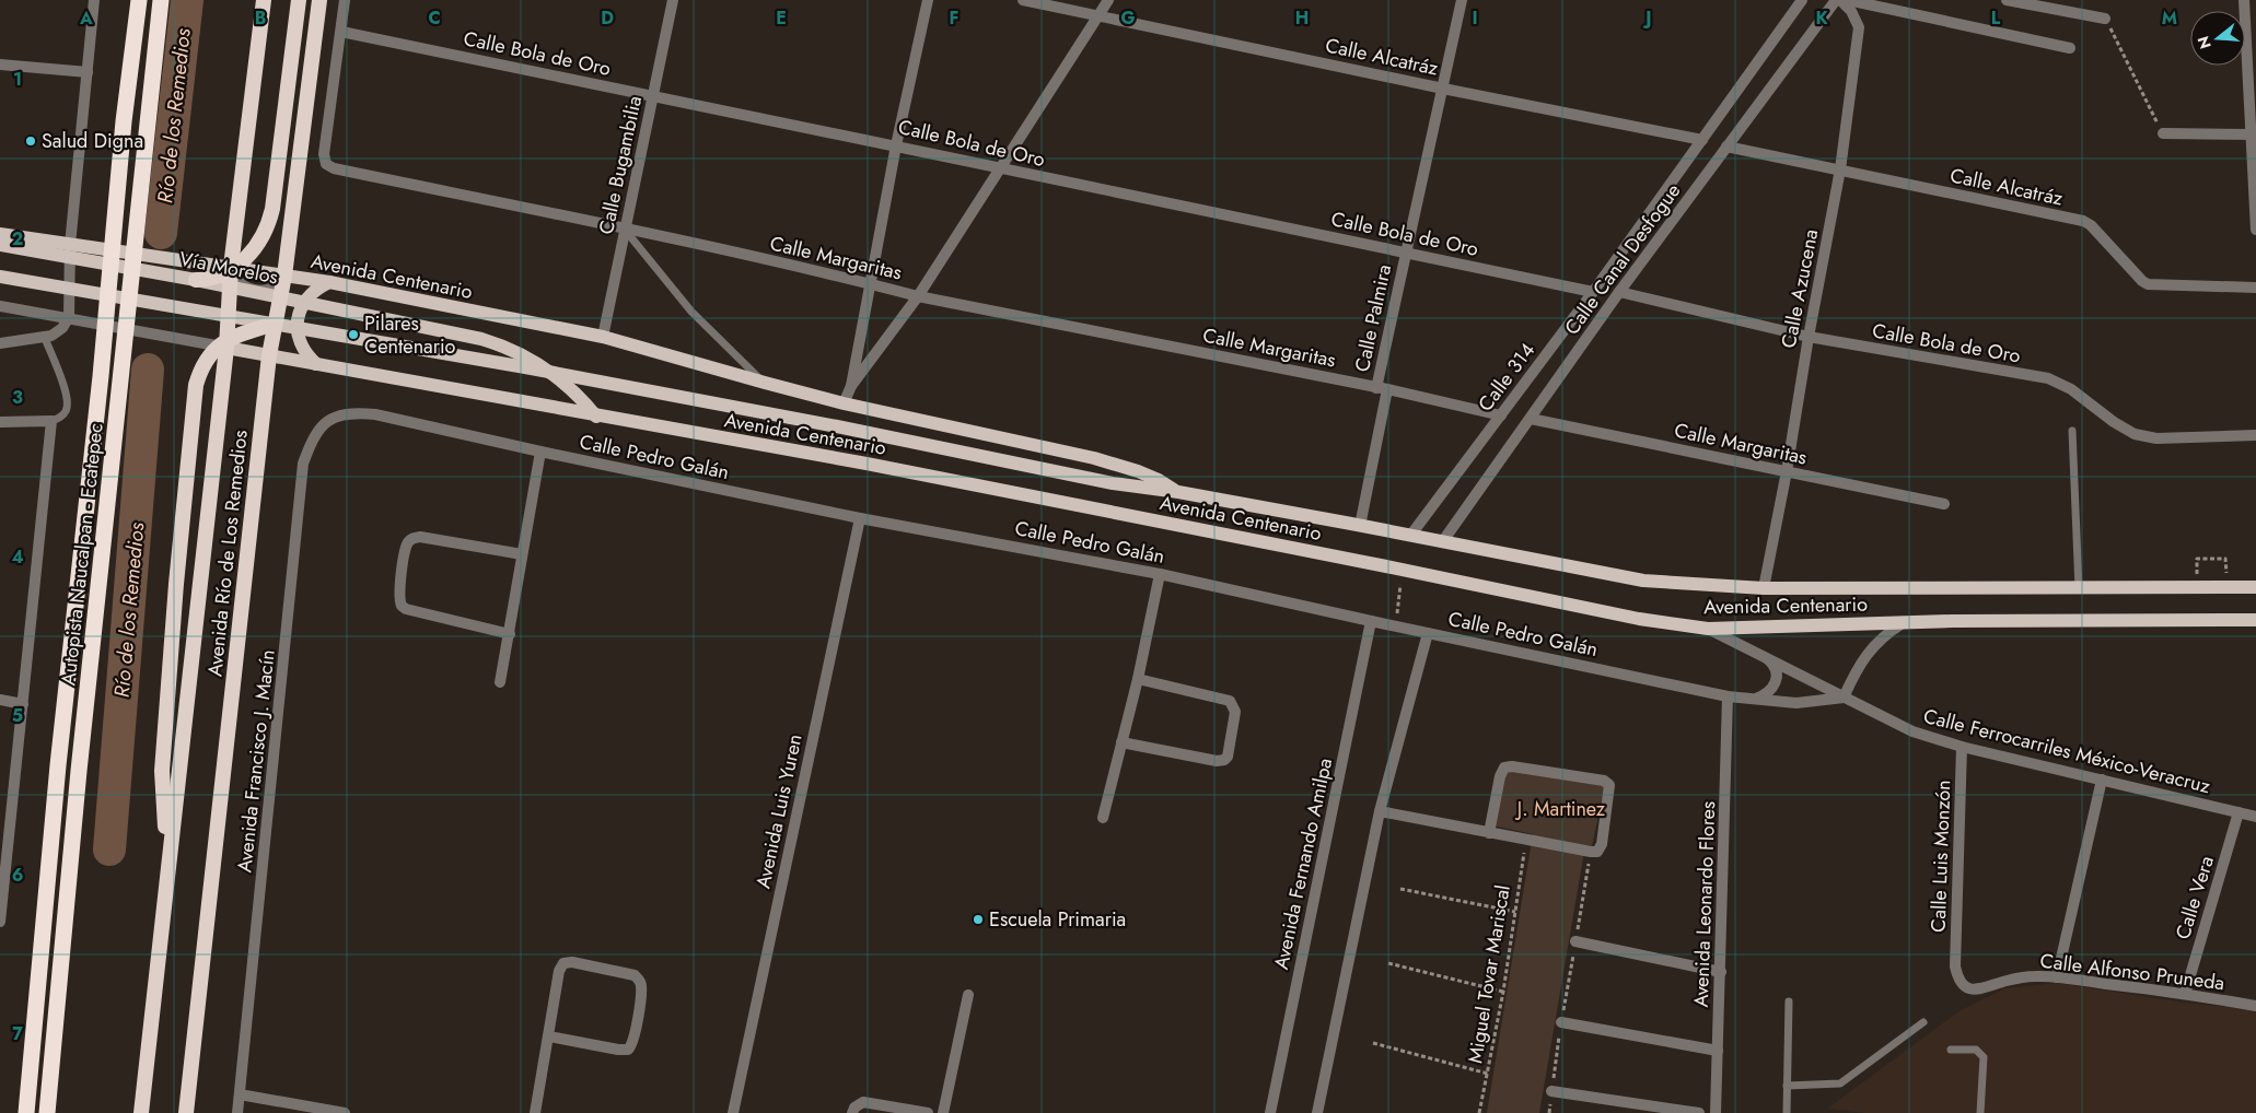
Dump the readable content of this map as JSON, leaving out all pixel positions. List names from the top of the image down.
{
  "streets": {
    "highway": ["Avenida Río de Los Remedios", "Autopista Naucalpan - Ecatepec"],
    "main road": ["Vía Morelos", "Avenida Centenario"],
    "street": [
      "Calle Bola de Oro",
      "Calle Alcatráz",
      "Calle Bugambilia",
      "Calle Margaritas",
      "Calle Canal Desfogue",
      "Calle Azucena",
      "Calle Palmira",
      "Calle 314",
      "Calle Pedro Galán",
      "Calle Ferrocarriles México-Veracruz",
      "Avenida Francisco J. Macín",
      "Avenida Luis Yuren",
      "Calle Luis Monzón",
      "Avenida Fernando Amilpa",
      "Calle Vera",
      "Avenida Leonardo Flores",
      "Calle Alfonso Pruneda"
    ],
    "path": ["Miguel Tovar Mariscal"]
  },
  "crossings": [
    ["Calle Bola de Oro", "Calle Bugambilia"],
    ["Calle Bola de Oro", "Calle Margaritas"],
    ["Calle Bola de Oro", "Calle Canal Desfogue"],
    ["Calle Bola de Oro", "Calle Azucena"],
    ["Calle Bola de Oro", "Calle Palmira"],
    ["Calle Bola de Oro", "Calle 314"],
    ["Calle Alcatráz", "Calle Canal Desfogue"],
    ["Calle Alcatráz", "Calle Azucena"],
    ["Calle Alcatráz", "Calle Palmira"],
    ["Calle Alcatráz", "Calle 314"],
    ["Calle Bugambilia", "Calle Margaritas"],
    ["Calle Bugambilia", "Avenida Centenario"],
    ["Calle Margaritas", "Calle Canal Desfogue"],
    ["Calle Margaritas", "Calle Azucena"],
    ["Calle Margaritas", "Calle Palmira"],
    ["Calle Margaritas", "Calle 314"],
    ["Calle Canal Desfogue", "Avenida Centenario"],
    ["Calle Canal Desfogue", "Calle Azucena"],
    ["Vía Morelos", "Avenida Centenario"],
    ["Avenida Centenario", "Calle Azucena"],
    ["Avenida Centenario", "Calle Palmira"],
    ["Avenida Centenario", "Calle 314"],
    ["Avenida Centenario", "Avenida Río de Los Remedios"],
    ["Avenida Centenario", "Calle Ferrocarriles México-Veracruz"],
    ["Calle Pedro Galán", "Calle Ferrocarriles México-Veracruz"],
    ["Calle Pedro Galán", "Avenida Francisco J. Macín"],
    ["Calle Pedro Galán", "Avenida Luis Yuren"],
    ["Calle Pedro Galán", "Avenida Fernando Amilpa"],
    ["Calle Pedro Galán", "Avenida Leonardo Flores"],
    ["Calle Ferrocarriles México-Veracruz", "Calle Luis Monzón"],
    ["Calle Ferrocarriles México-Veracruz", "Calle Vera"],
    ["Calle Luis Monzón", "Calle Alfonso Pruneda"],
    ["Calle Vera", "Calle Alfonso Pruneda"]
  ],
  "water": ["Río de los Remedios"],
  "parks": ["J. Martinez"],
  "places": ["Salud Digna", "Pilares Centenario", "Escuela Primaria"],
  "north": "left",
  "grid": {
    "columns": [
      "A",
      "B",
      "C",
      "D",
      "E",
      "F",
      "G",
      "H",
      "I",
      "J",
      "K",
      "L",
      "M"
    ],
    "rows": [
      "1",
      "2",
      "3",
      "4",
      "5",
      "6",
      "7"
    ]
  }
}
